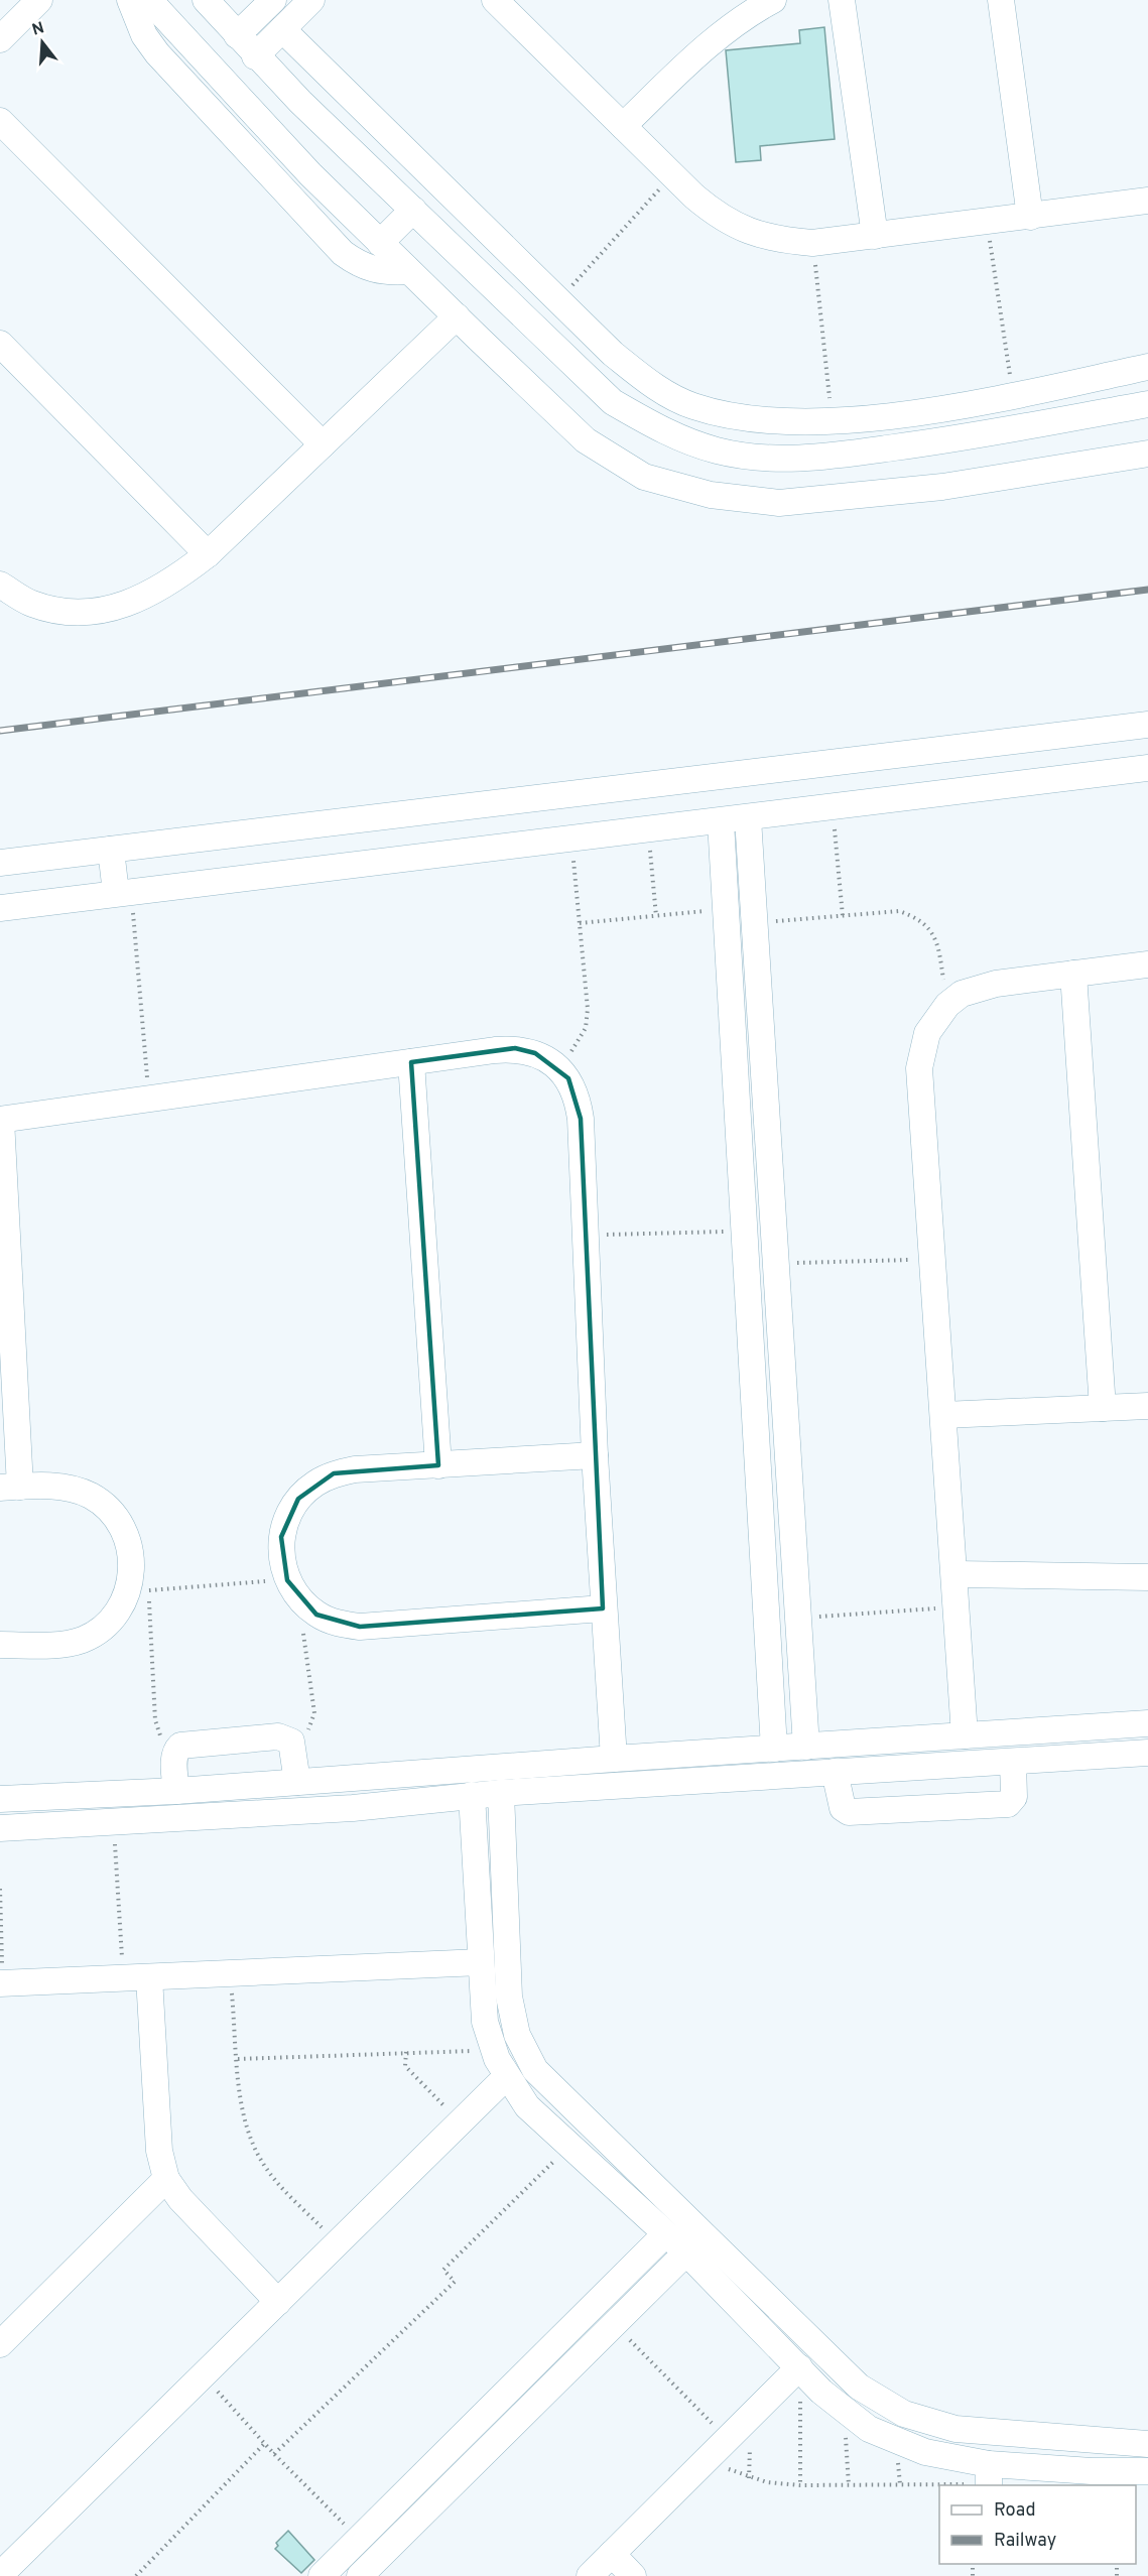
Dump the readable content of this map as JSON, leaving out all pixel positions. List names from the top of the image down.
{
  "legend": ["Road", "Railway"],
  "north": "top"
}
